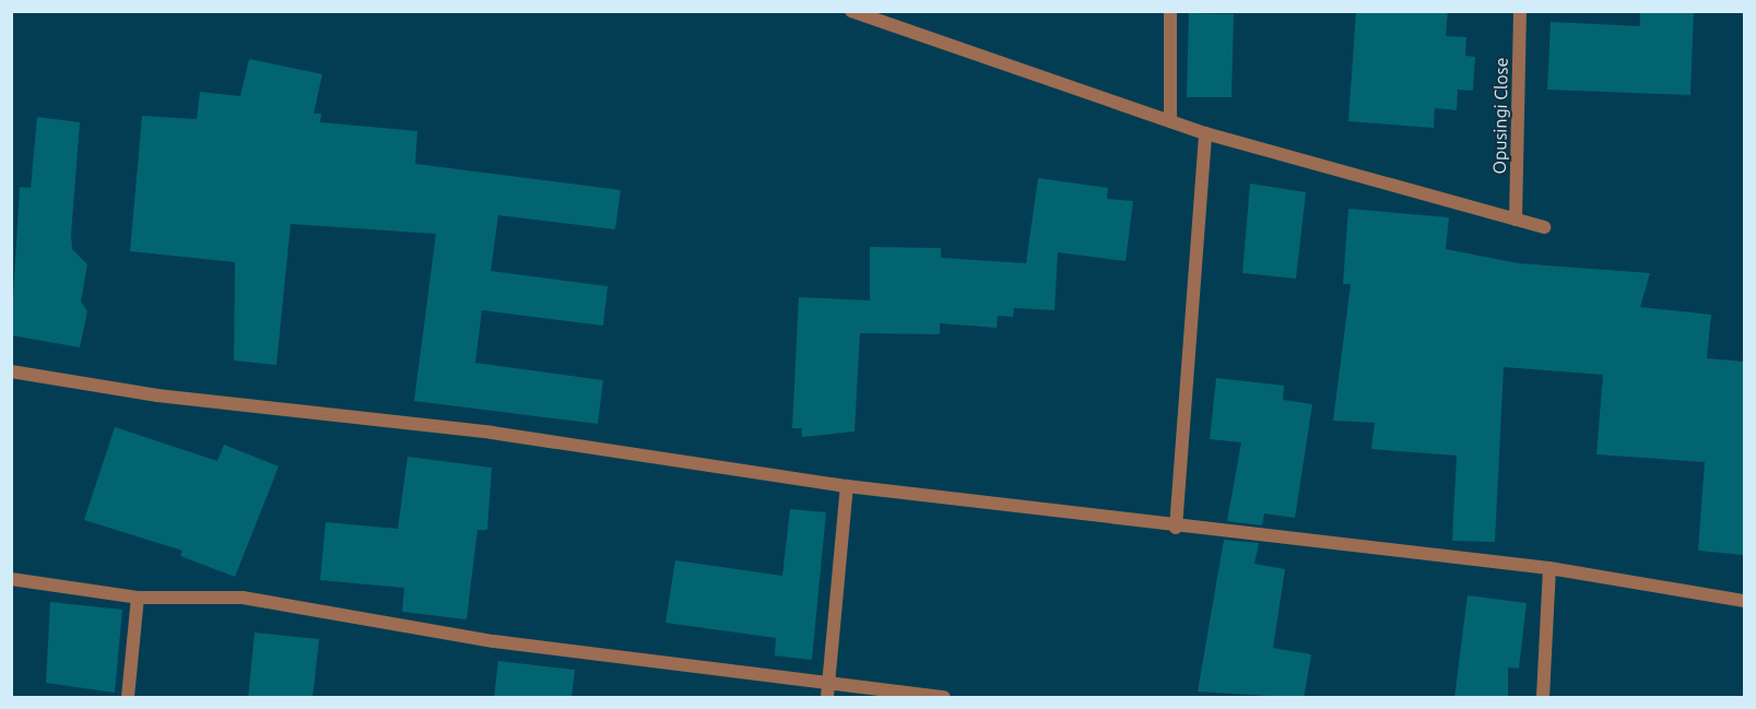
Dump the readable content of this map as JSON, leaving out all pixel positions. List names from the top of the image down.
{
  "streets": {
    "street": ["Opusingi Close"]
  }
}
